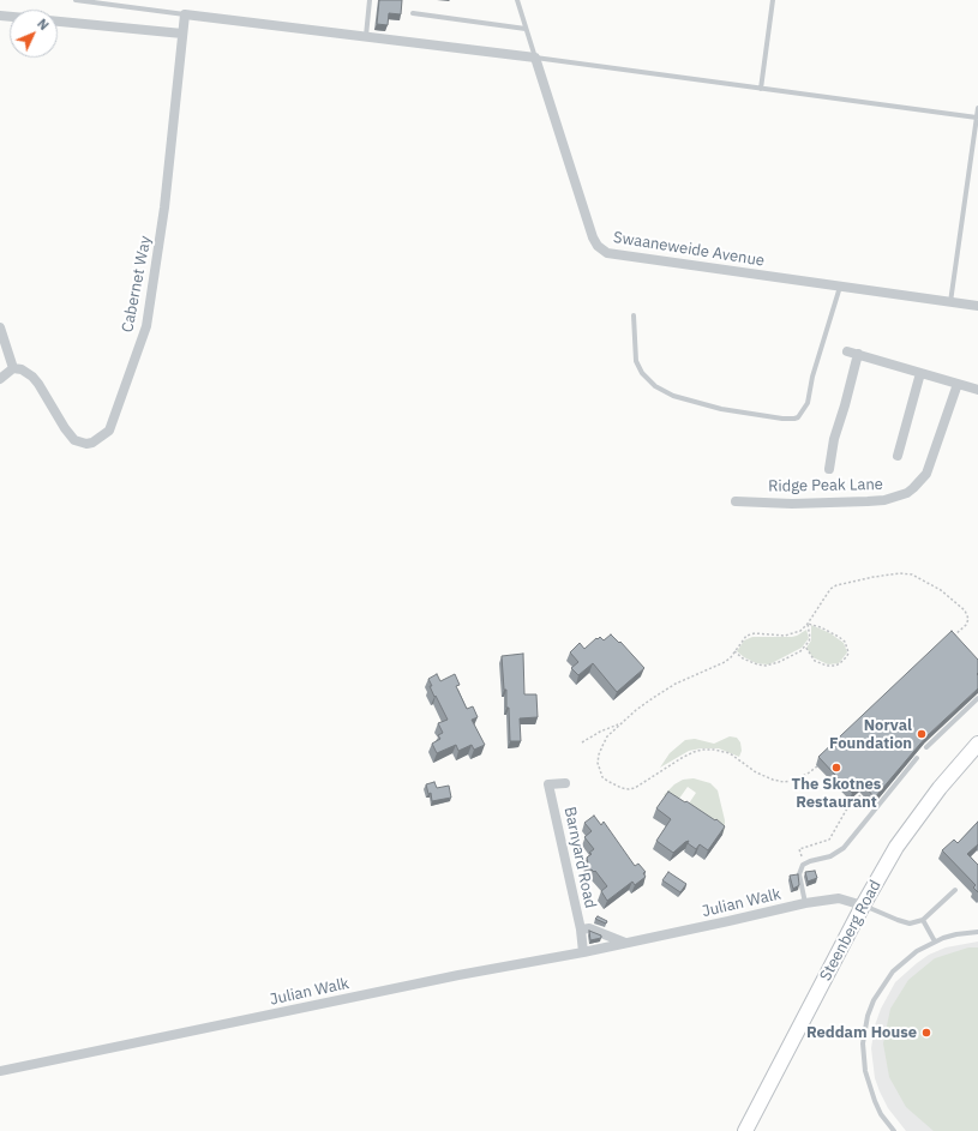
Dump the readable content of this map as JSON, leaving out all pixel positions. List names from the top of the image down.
{
  "streets": {
    "main road": ["Steenberg Road"],
    "street": [
      "Swaaneweide Avenue",
      "Cabernet Way",
      "Ridge Peak Lane",
      "Barnyard Road",
      "Julian Walk"
    ]
  },
  "crossings": [
    ["Barnyard Road", "Julian Walk"],
    ["Julian Walk", "Steenberg Road"]
  ],
  "places": ["Norval Foundation", "The Skotnes Restaurant", "Reddam House"],
  "north": "top right"
}
